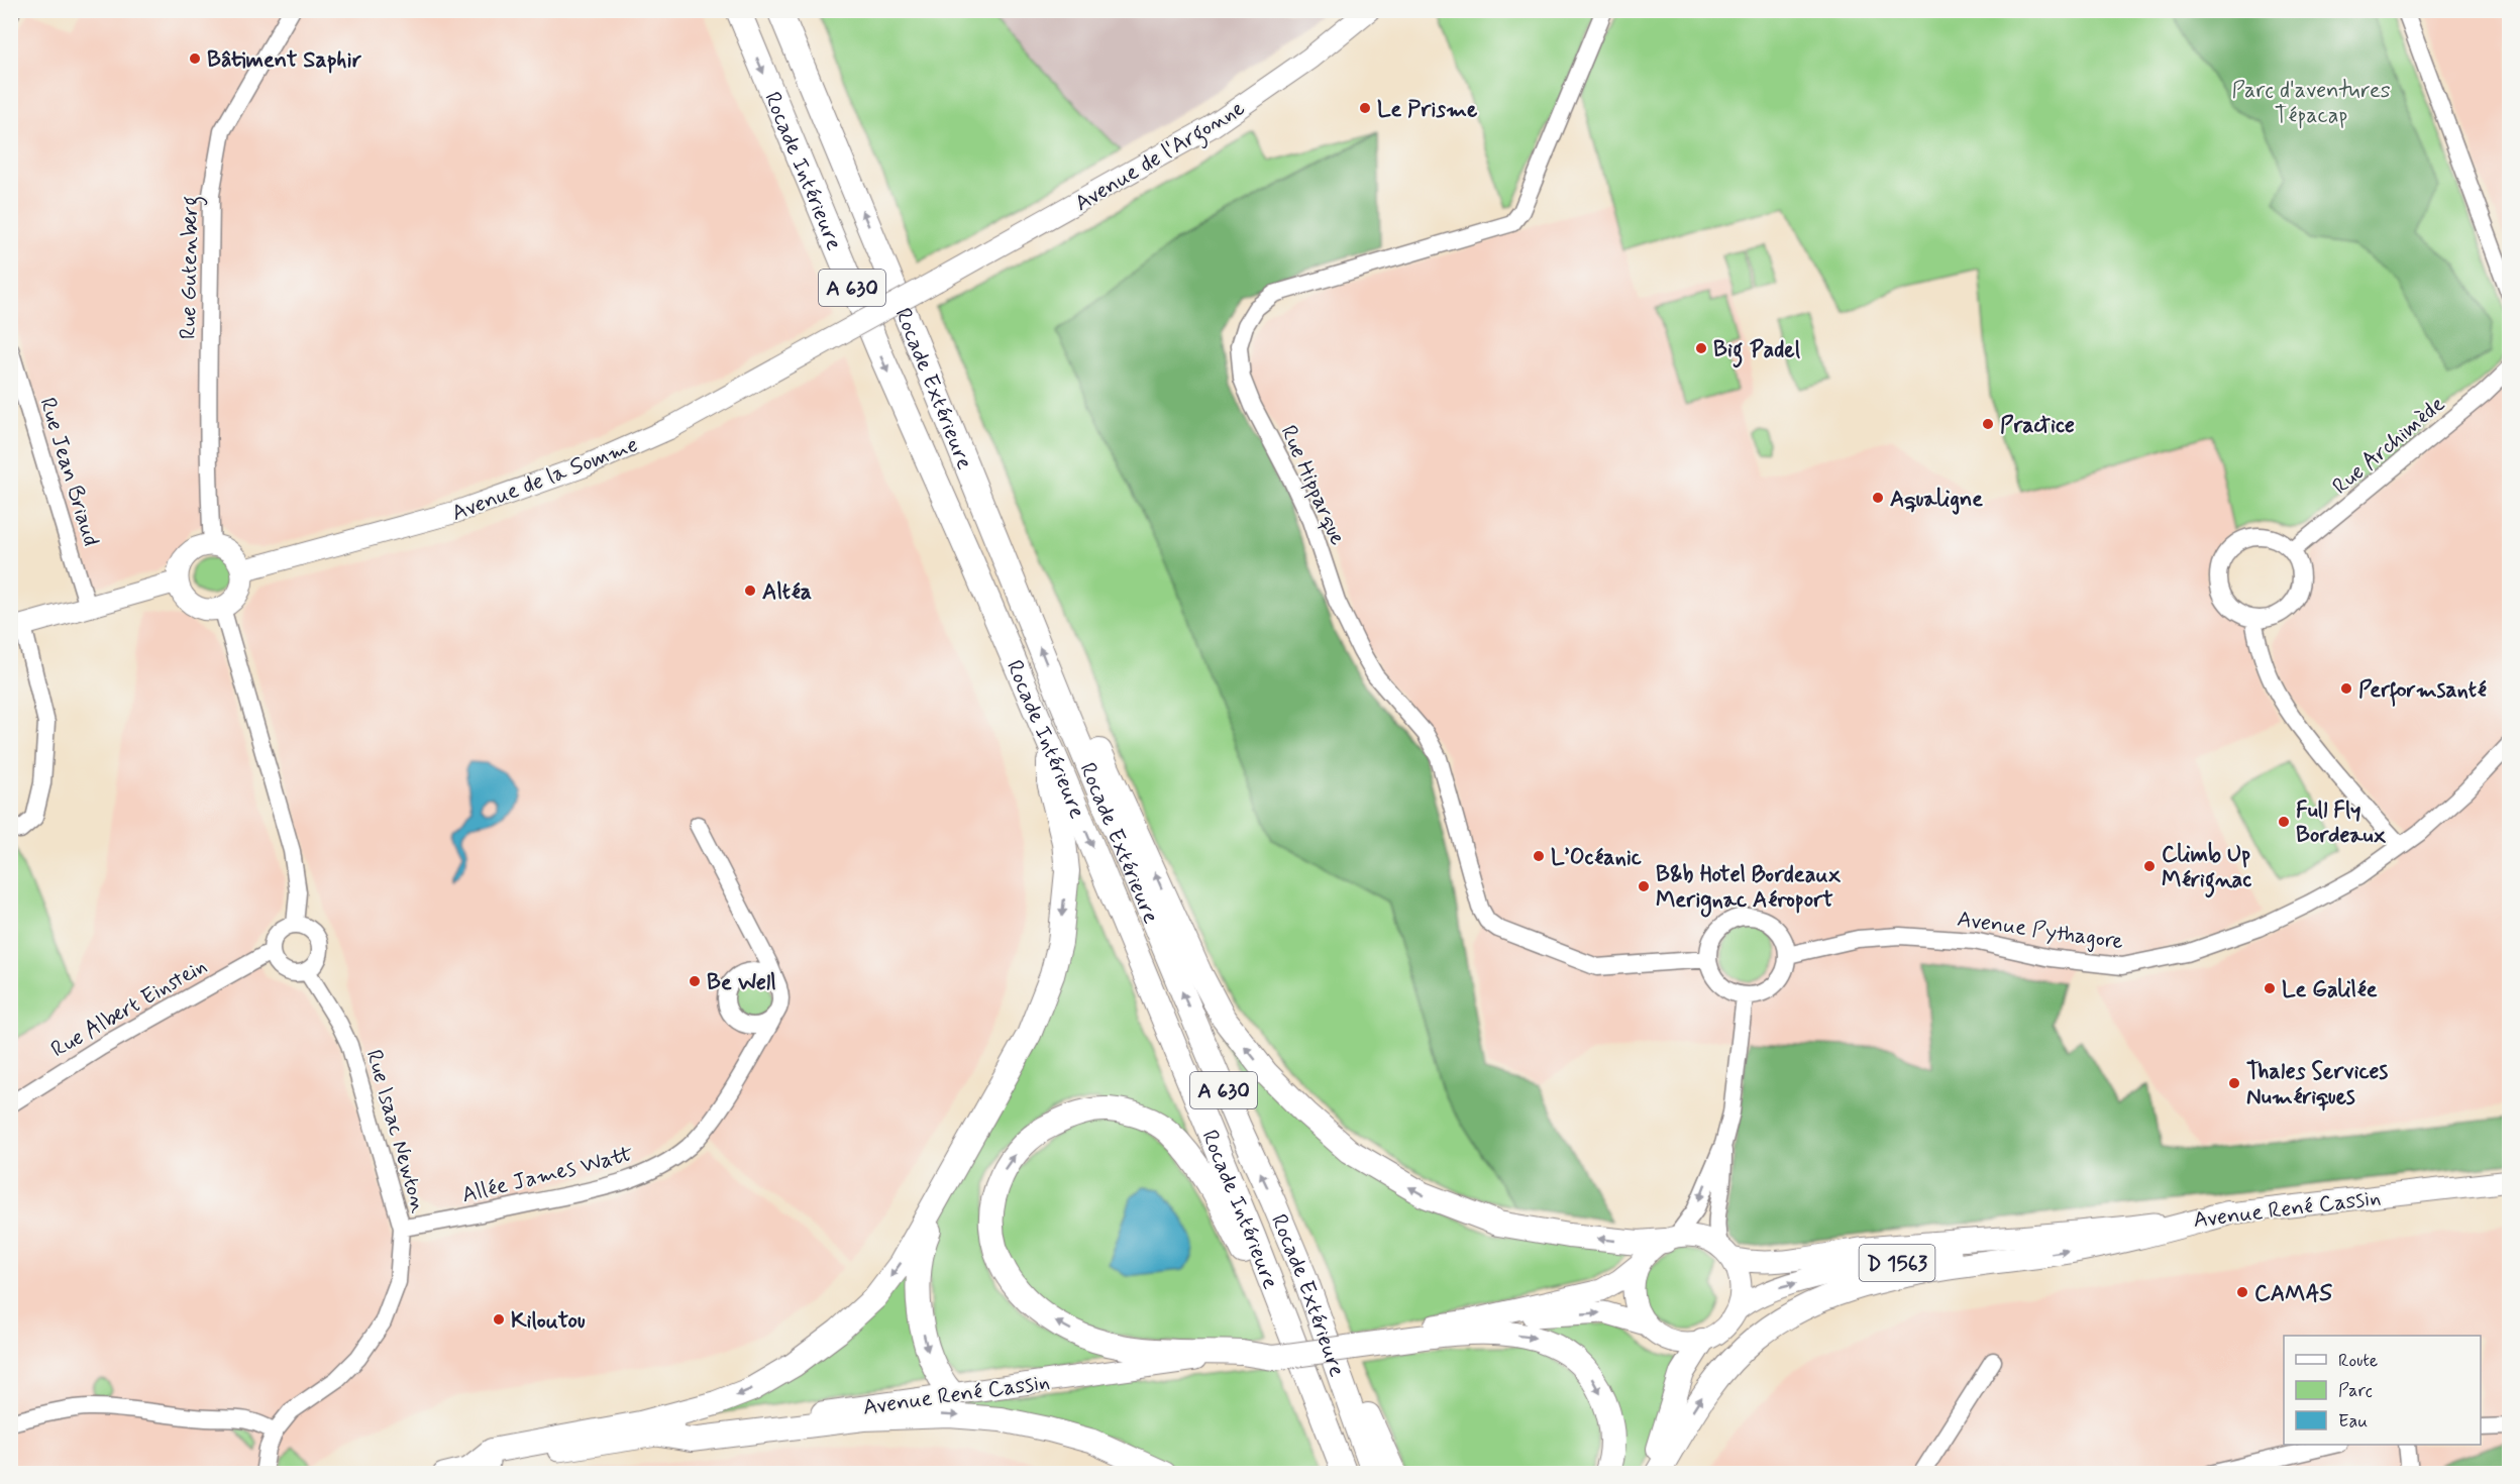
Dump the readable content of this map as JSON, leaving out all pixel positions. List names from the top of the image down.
{
  "streets": {
    "highway": ["Rocade Intérieure", "A 630", "Rocade Extérieure"],
    "main road": [
      "Avenue de l'Argonne",
      "Avenue de la Somme",
      "Avenue René Cassin",
      "D 1563"
    ],
    "street": [
      "Rue Gutenberg",
      "Rue Archimède",
      "Rue Jean Briaud",
      "Rue Hipparque",
      "Avenue Pythagore",
      "Rue Albert Einstein",
      "Rue Isaac Newton",
      "Allée James Watt"
    ]
  },
  "crossings": [
    ["Avenue de l'Argonne", "Avenue de la Somme"],
    ["Rue Gutenberg", "Avenue de la Somme"],
    ["Rue Hipparque", "Avenue Pythagore"],
    ["Rue Albert Einstein", "Rue Isaac Newton"],
    ["Rue Isaac Newton", "Allée James Watt"]
  ],
  "one_way": ["Rocade Intérieure", "Rocade Extérieure"],
  "parks": ["Parc d'aventures Tépacap"],
  "places": [
    "Bâtiment Saphir",
    "Le Prisme",
    "Big Padel",
    "Practice",
    "Aqualigne",
    "Altéa",
    "Performsanté",
    "Full Fly Bordeaux",
    "L’Océanic",
    "Climb Up Mérignac",
    "B&b Hotel Bordeaux Merignac Aéroport",
    "Be Well",
    "Le Galilée",
    "Thales Services Numériques",
    "CAMAS",
    "Kiloutou"
  ],
  "legend": ["Route", "Parc", "Eau"]
}
